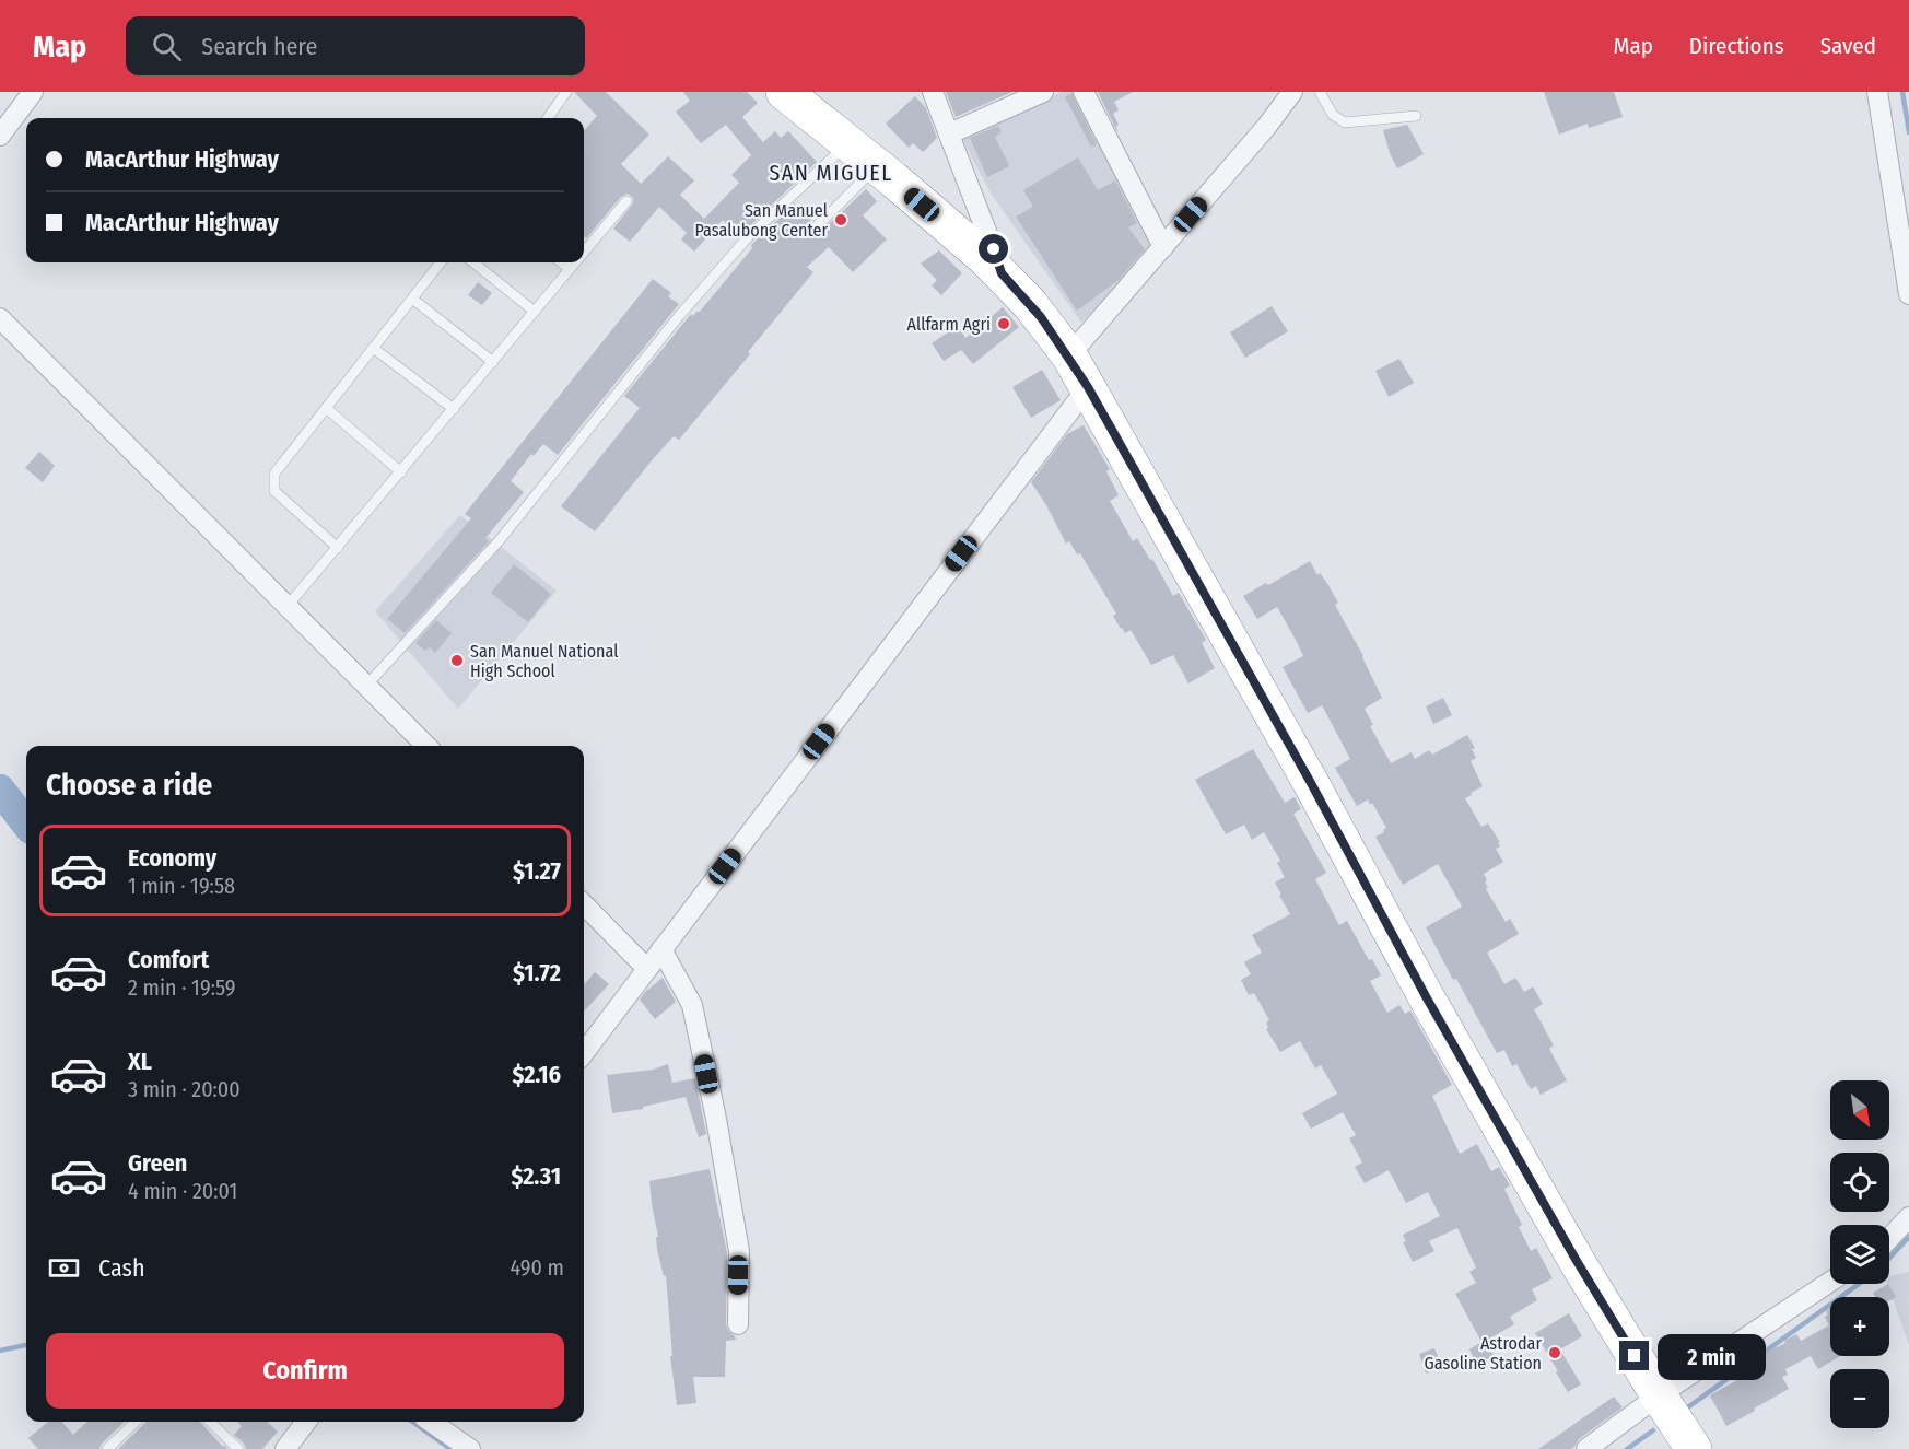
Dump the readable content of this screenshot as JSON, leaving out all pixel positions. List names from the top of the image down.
{
  "districts": ["SAN MIGUEL"],
  "places": [
    "San Manuel Pasalubong Center",
    "Allfarm Agri",
    "San Manuel National High School",
    "Astrodar Gasoline Station"
  ],
  "north": "bottom right",
  "page": {
    "header": "Map",
    "search": "Search here",
    "nav": ["Map", "Directions", "Saved"],
    "banner": ["MacArthur Highway", "MacArthur Highway"],
    "heading": "Choose a ride",
    "list": [
      {
        "name": "Economy",
        "note": "1 min · 19:58",
        "value": "$1.27"
      },
      {
        "name": "Comfort",
        "note": "2 min · 19:59",
        "value": "$1.72"
      },
      {
        "name": "XL",
        "note": "3 min · 20:00",
        "value": "$2.16"
      },
      {
        "name": "Green",
        "note": "4 min · 20:01",
        "value": "$2.31"
      }
    ],
    "map_buttons": ["+", "−"],
    "pay": ["Cash", "490 m"],
    "buttons": "Confirm",
    "bubble": "2 min"
  }
}
